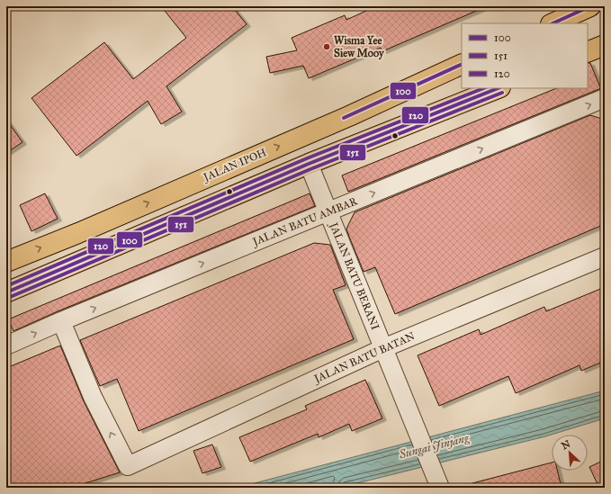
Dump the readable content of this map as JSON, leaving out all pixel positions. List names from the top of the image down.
{
  "streets": {
    "main road": ["JALAN IPOH"],
    "street": ["JALAN BATU AMBAR", "JALAN BATU BERANI", "JALAN BATU BATAN"]
  },
  "crossings": [
    ["JALAN BATU AMBAR", "JALAN BATU BERANI"],
    ["JALAN BATU AMBAR", "JALAN BATU BATAN"],
    ["JALAN BATU BERANI", "JALAN BATU BATAN"]
  ],
  "one_way": ["JALAN BATU AMBAR"],
  "water": ["Sungai Jinjang"],
  "places": ["Wisma Yee Siew Mooy"],
  "lines": ["transit line 100", "transit line 120", "transit line 151"],
  "legend": ["100", "151", "120"],
  "north": "top left"
}
